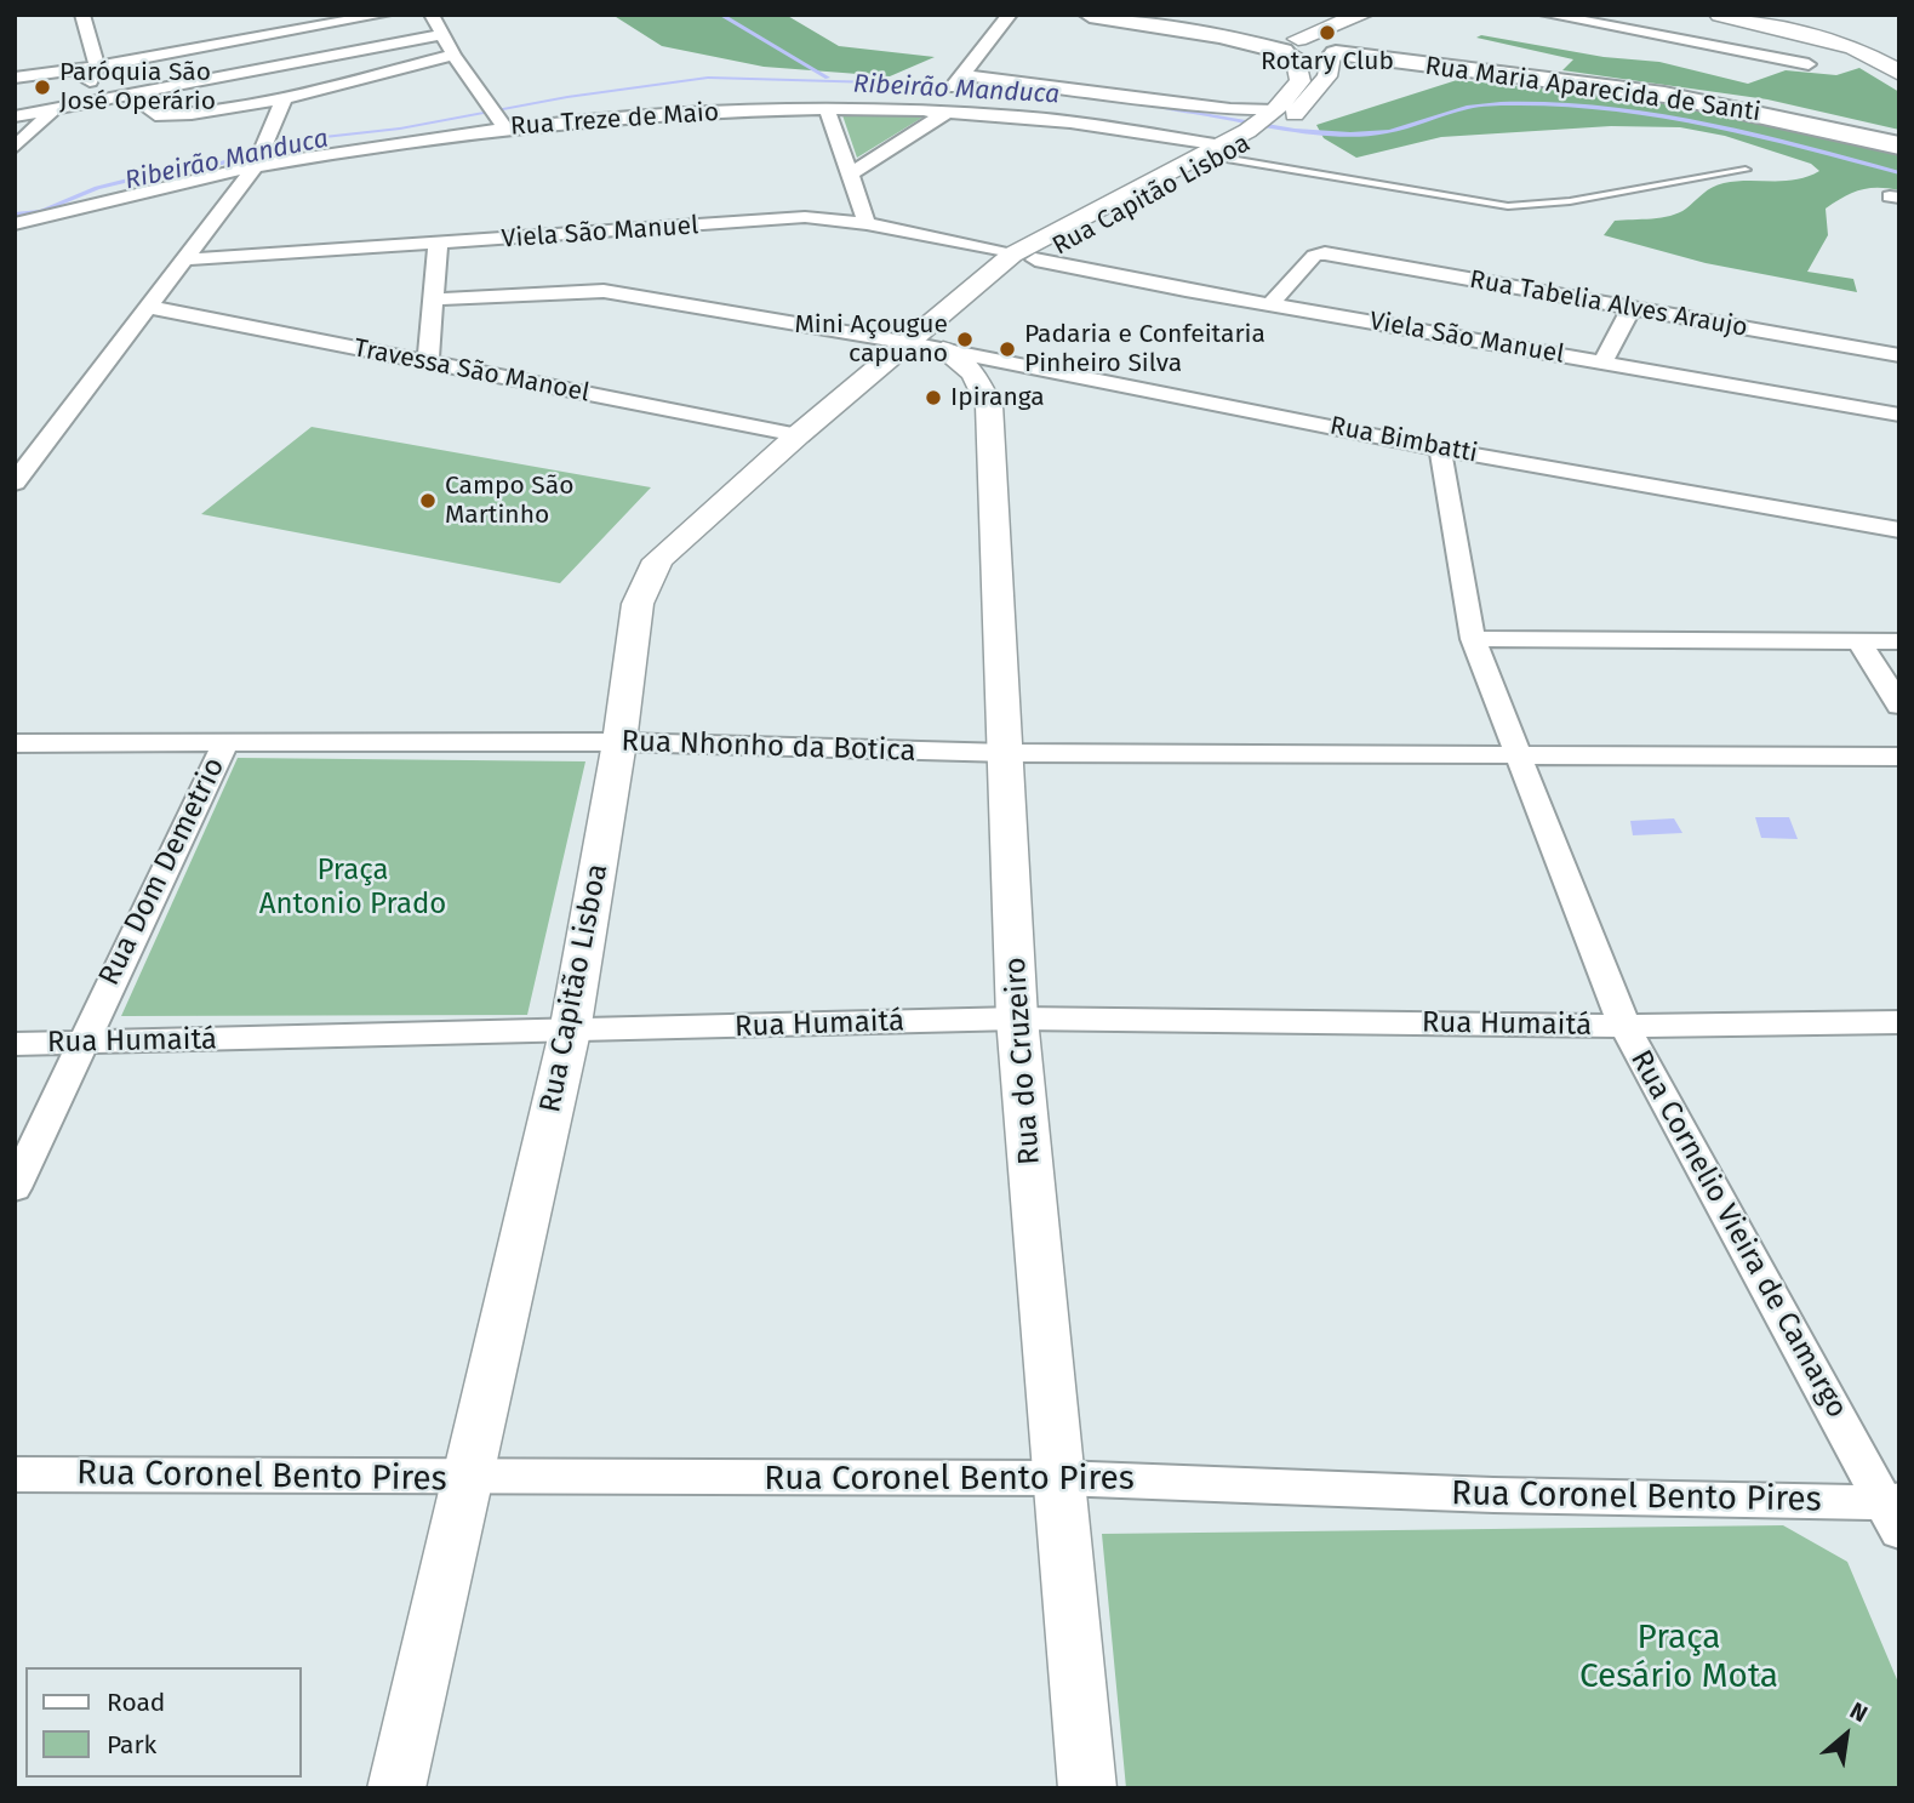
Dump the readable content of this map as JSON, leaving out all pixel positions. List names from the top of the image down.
{
  "streets": {
    "main road": ["Rua Maria Aparecida de Santi"],
    "street": [
      "Rua Treze de Maio",
      "Rua Capitão Lisboa",
      "Viela São Manuel",
      "Rua Tabelia Alves Araujo",
      "Travessa São Manoel",
      "Rua Bimbatti",
      "Rua Nhonho da Botica",
      "Rua Dom Demetrio",
      "Rua Humaitá",
      "Rua do Cruzeiro",
      "Rua Cornelio Vieira de Camargo",
      "Rua Coronel Bento Pires"
    ]
  },
  "crossings": [
    ["Rua Maria Aparecida de Santi", "Rua Capitão Lisboa"],
    ["Rua Treze de Maio", "Rua Capitão Lisboa"],
    ["Rua Capitão Lisboa", "Viela São Manuel"],
    ["Rua Capitão Lisboa", "Travessa São Manoel"],
    ["Rua Capitão Lisboa", "Rua Bimbatti"],
    ["Rua Capitão Lisboa", "Rua Nhonho da Botica"],
    ["Rua Capitão Lisboa", "Rua Humaitá"],
    ["Rua Capitão Lisboa", "Rua do Cruzeiro"],
    ["Rua Capitão Lisboa", "Rua Coronel Bento Pires"],
    ["Viela São Manuel", "Rua Tabelia Alves Araujo"],
    ["Rua Bimbatti", "Rua do Cruzeiro"],
    ["Rua Bimbatti", "Rua Cornelio Vieira de Camargo"],
    ["Rua Nhonho da Botica", "Rua Dom Demetrio"],
    ["Rua Nhonho da Botica", "Rua do Cruzeiro"],
    ["Rua Nhonho da Botica", "Rua Cornelio Vieira de Camargo"],
    ["Rua Dom Demetrio", "Rua Humaitá"],
    ["Rua Humaitá", "Rua do Cruzeiro"],
    ["Rua Humaitá", "Rua Cornelio Vieira de Camargo"],
    ["Rua do Cruzeiro", "Rua Coronel Bento Pires"],
    ["Rua Cornelio Vieira de Camargo", "Rua Coronel Bento Pires"]
  ],
  "water": ["Ribeirão Manduca"],
  "parks": ["Praça Antonio Prado", "Praça Cesário Mota"],
  "places": [
    "Rotary Club",
    "Paróquia São José Operário",
    "Mini Açougue capuano",
    "Padaria e Confeitaria Pinheiro Silva",
    "Ipiranga",
    "Campo São Martinho"
  ],
  "legend": ["Road", "Park"],
  "north": "top right"
}
